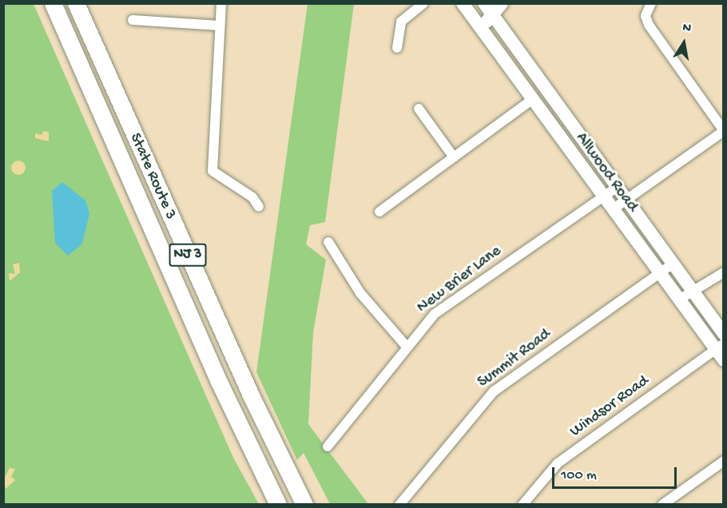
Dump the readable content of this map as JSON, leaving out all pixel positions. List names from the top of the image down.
{
  "streets": {
    "highway": ["State Route 3", "NJ 3"],
    "main road": ["Allwood Road"],
    "street": ["New Brier Lane", "Summit Road", "Windsor Road"]
  },
  "crossings": [
    ["Allwood Road", "New Brier Lane"],
    ["Allwood Road", "Summit Road"],
    ["Allwood Road", "Windsor Road"]
  ],
  "scale_bar": "100 m",
  "north": "top"
}
